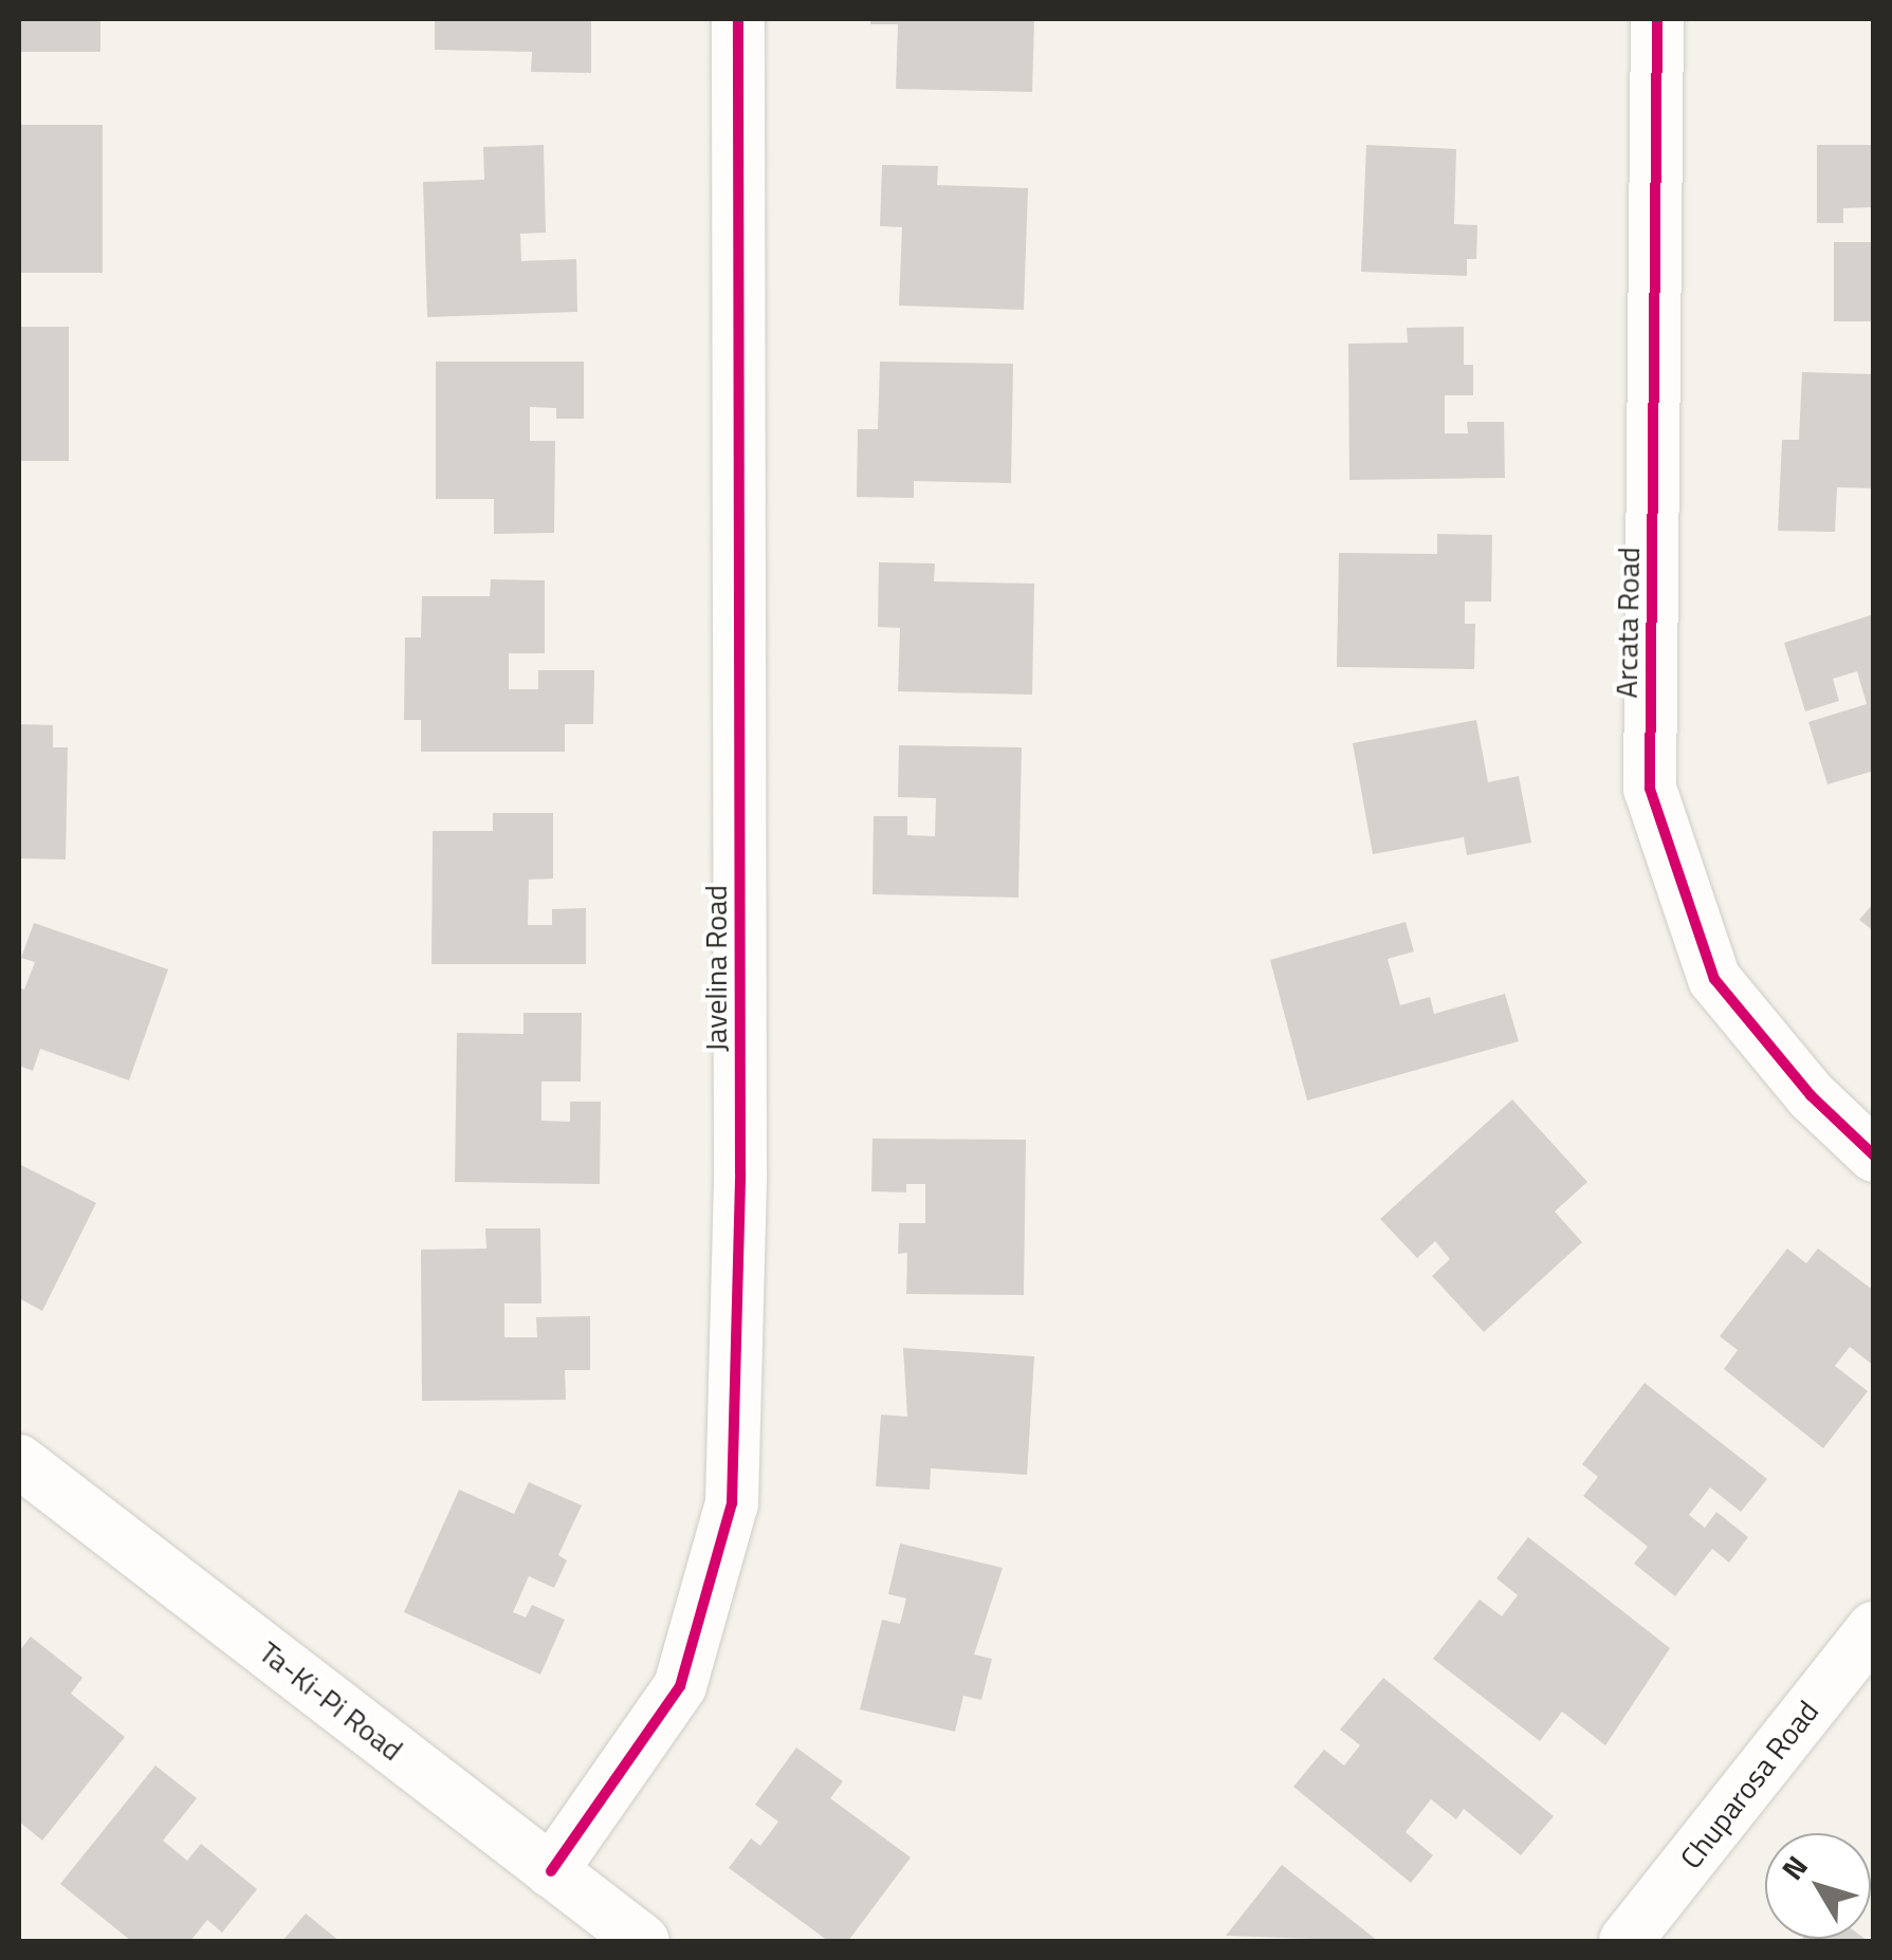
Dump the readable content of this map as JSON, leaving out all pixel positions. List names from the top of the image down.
{
  "streets": {
    "street": [
      "Arcata Road",
      "Javelina Road",
      "Ta-Ki-Pi Road",
      "Chuparosa Road"
    ]
  },
  "crossings": [
    ["Javelina Road", "Ta-Ki-Pi Road"]
  ],
  "north": "top left"
}
